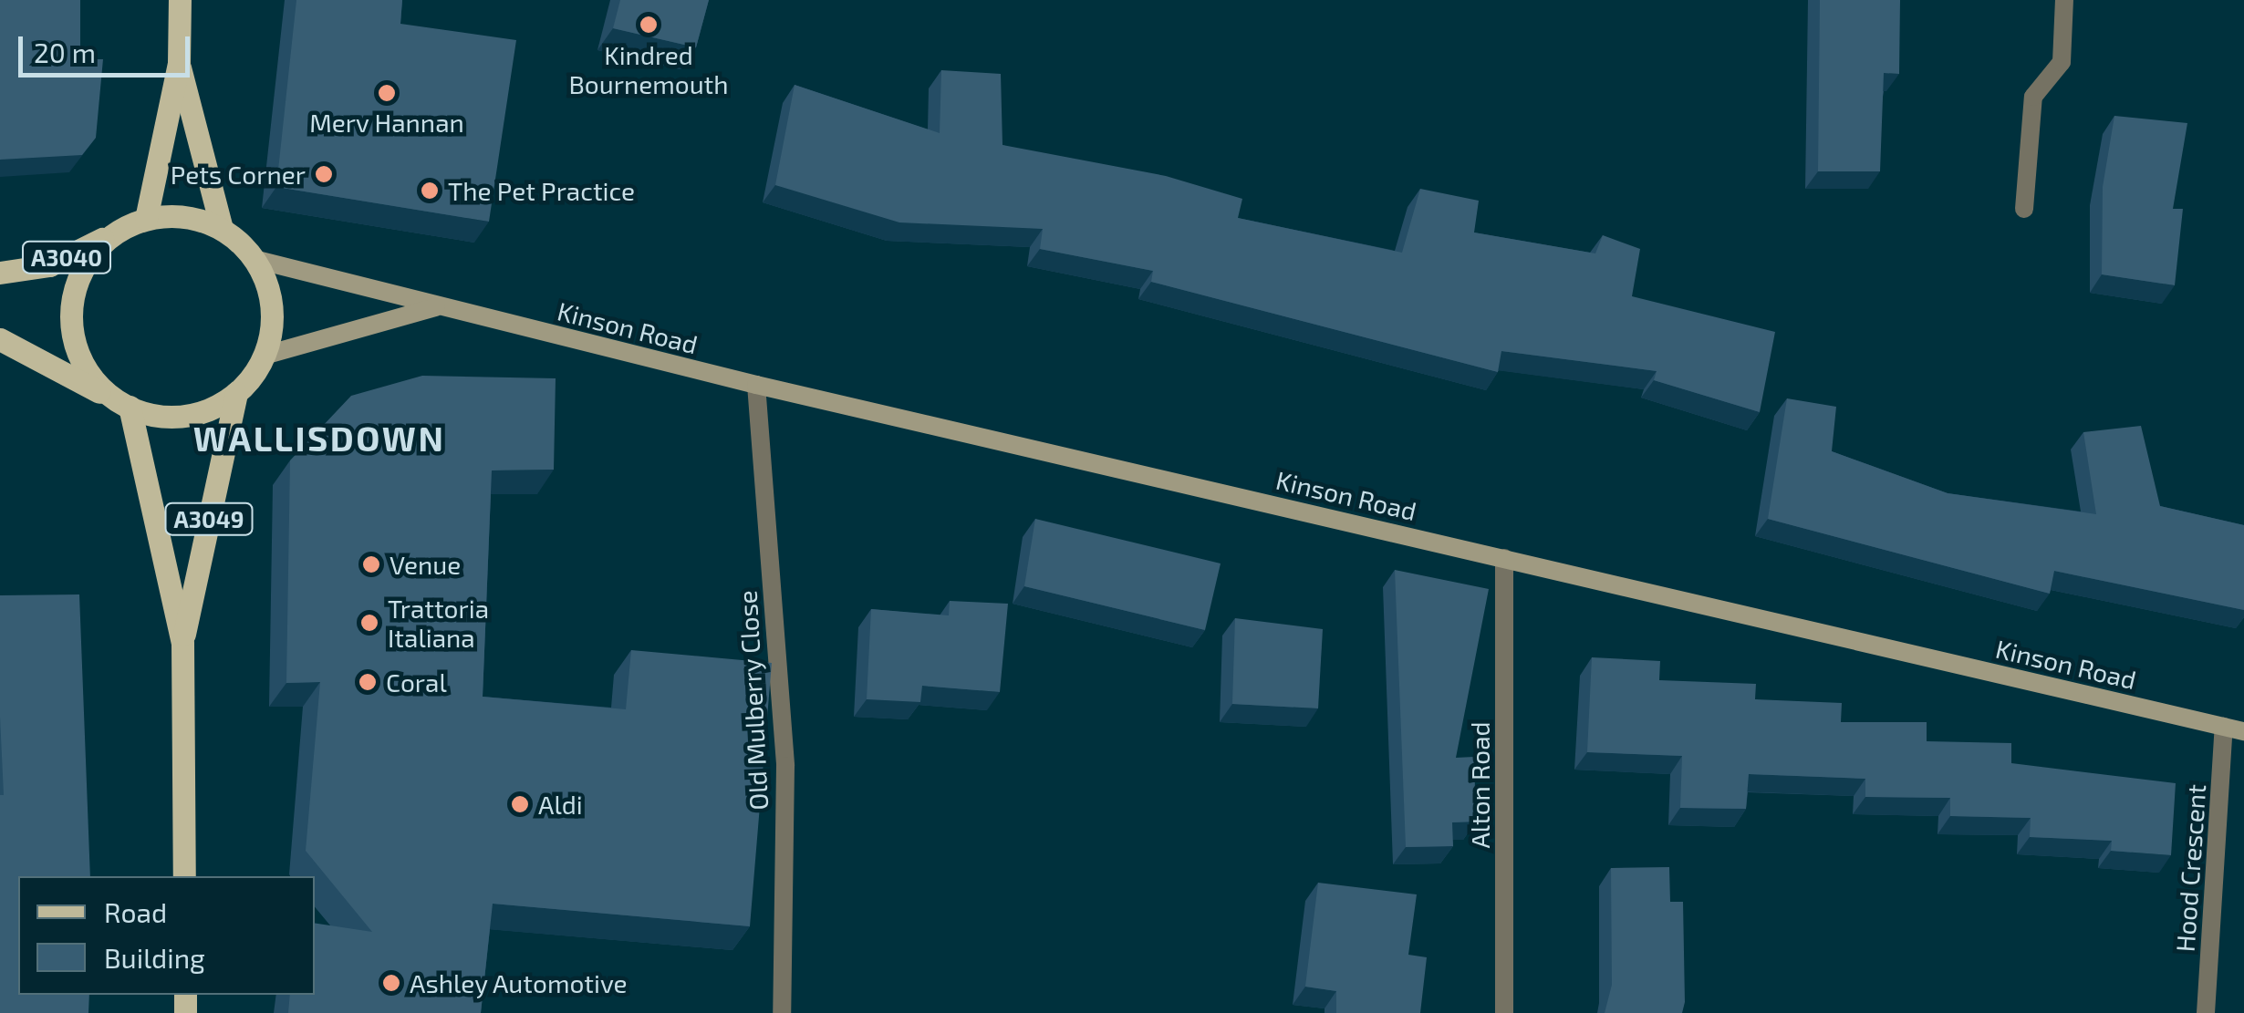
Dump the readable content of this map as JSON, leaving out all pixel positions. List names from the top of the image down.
{
  "streets": {
    "main road": ["A3040", "A3049"],
    "street": [
      "Kinson Road",
      "Old Mulberry Close",
      "Alton Road",
      "Hood Crescent"
    ]
  },
  "crossings": [
    ["A3040", "Kinson Road"],
    ["A3040", "A3049"],
    ["Kinson Road", "A3049"],
    ["Kinson Road", "Old Mulberry Close"],
    ["Kinson Road", "Alton Road"],
    ["Kinson Road", "Hood Crescent"]
  ],
  "districts": ["WALLISDOWN"],
  "places": [
    "Kindred Bournemouth",
    "Merv Hannan",
    "Pets Corner",
    "The Pet Practice",
    "Venue",
    "Trattoria Italiana",
    "Coral",
    "Aldi",
    "Ashley Automotive"
  ],
  "legend": ["Road", "Building"],
  "scale_bar": "20 m"
}
